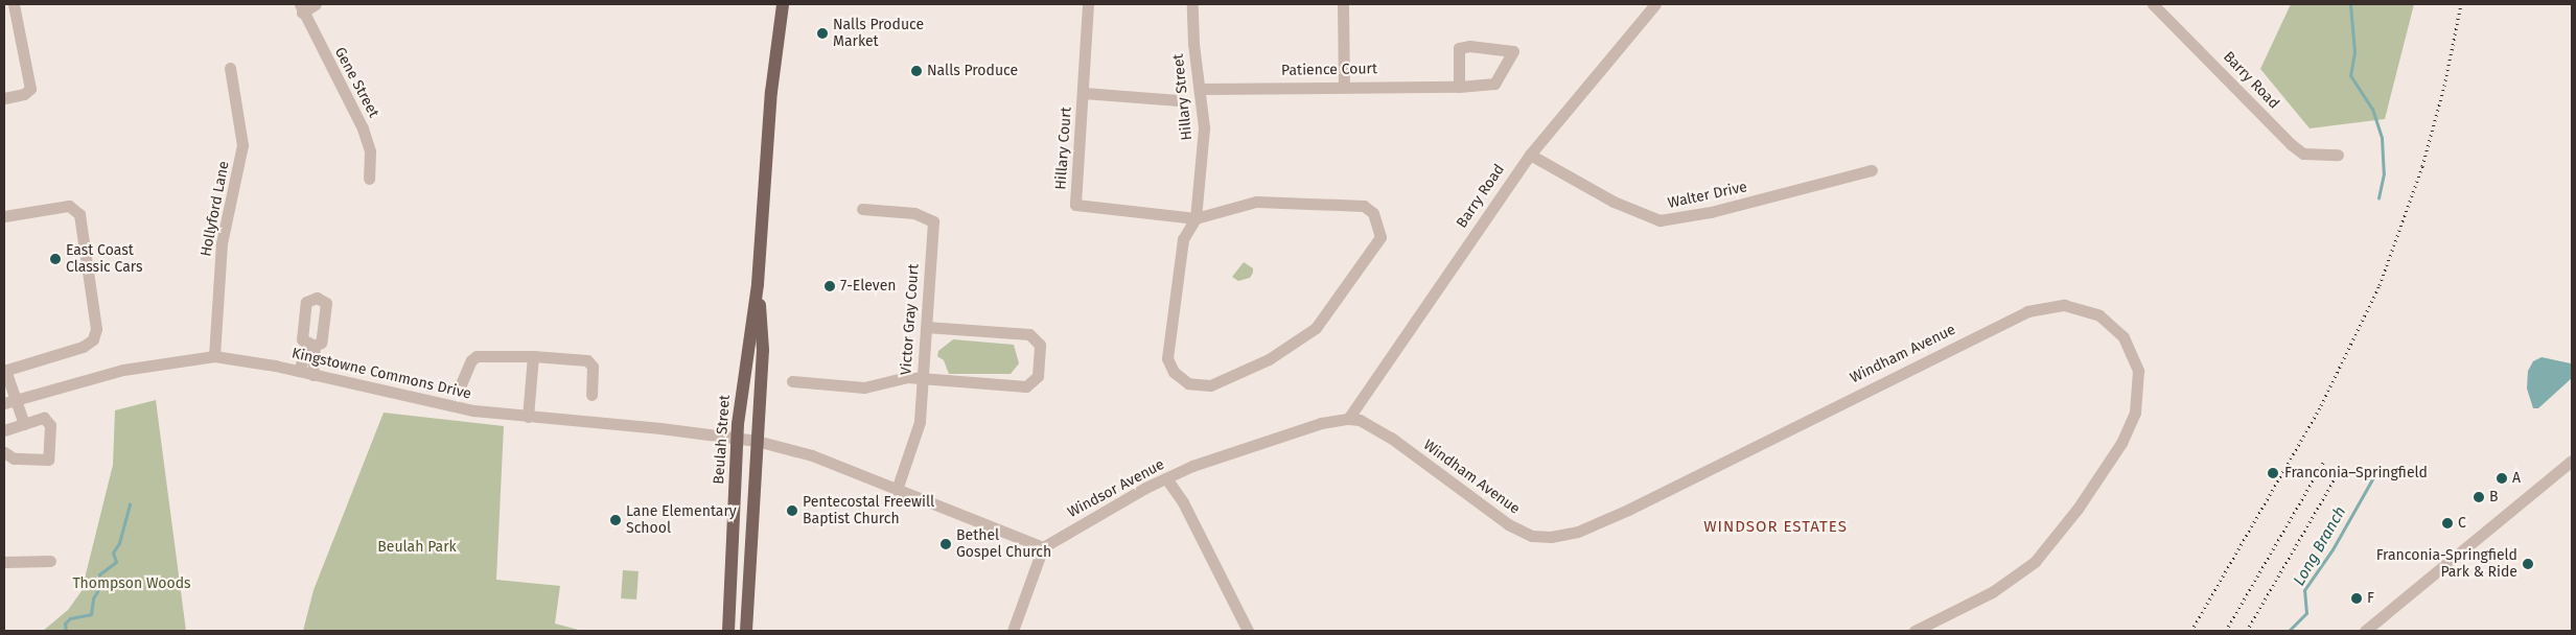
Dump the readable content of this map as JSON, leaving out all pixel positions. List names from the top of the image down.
{
  "streets": {
    "main road": ["Beulah Street"],
    "street": [
      "Patience Court",
      "Barry Road",
      "Gene Street",
      "Hillary Street",
      "Hillary Court",
      "Walter Drive",
      "Hollyford Lane",
      "Victor Gray Court",
      "Windham Avenue",
      "Kingstowne Commons Drive",
      "Windsor Avenue"
    ]
  },
  "crossings": [
    ["Patience Court", "Hillary Street"],
    ["Barry Road", "Walter Drive"],
    ["Barry Road", "Windham Avenue"],
    ["Barry Road", "Windsor Avenue"],
    ["Hillary Street", "Hillary Court"],
    ["Hollyford Lane", "Kingstowne Commons Drive"],
    ["Windham Avenue", "Windsor Avenue"],
    ["Kingstowne Commons Drive", "Beulah Street"]
  ],
  "districts": ["WINDSOR ESTATES"],
  "water": ["Long Branch"],
  "parks": ["Beulah Park", "Thompson Woods"],
  "places": [
    "Nalls Produce Market",
    "Nalls Produce",
    "East Coast Classic Cars",
    "7-Eleven",
    "Franconia–Springfield",
    "A",
    "B",
    "Pentecostal Freewill Baptist Church",
    "Lane Elementary School",
    "C",
    "Bethel Gospel Church",
    "Franconia-Springfield Park & Ride",
    "F"
  ]
}
